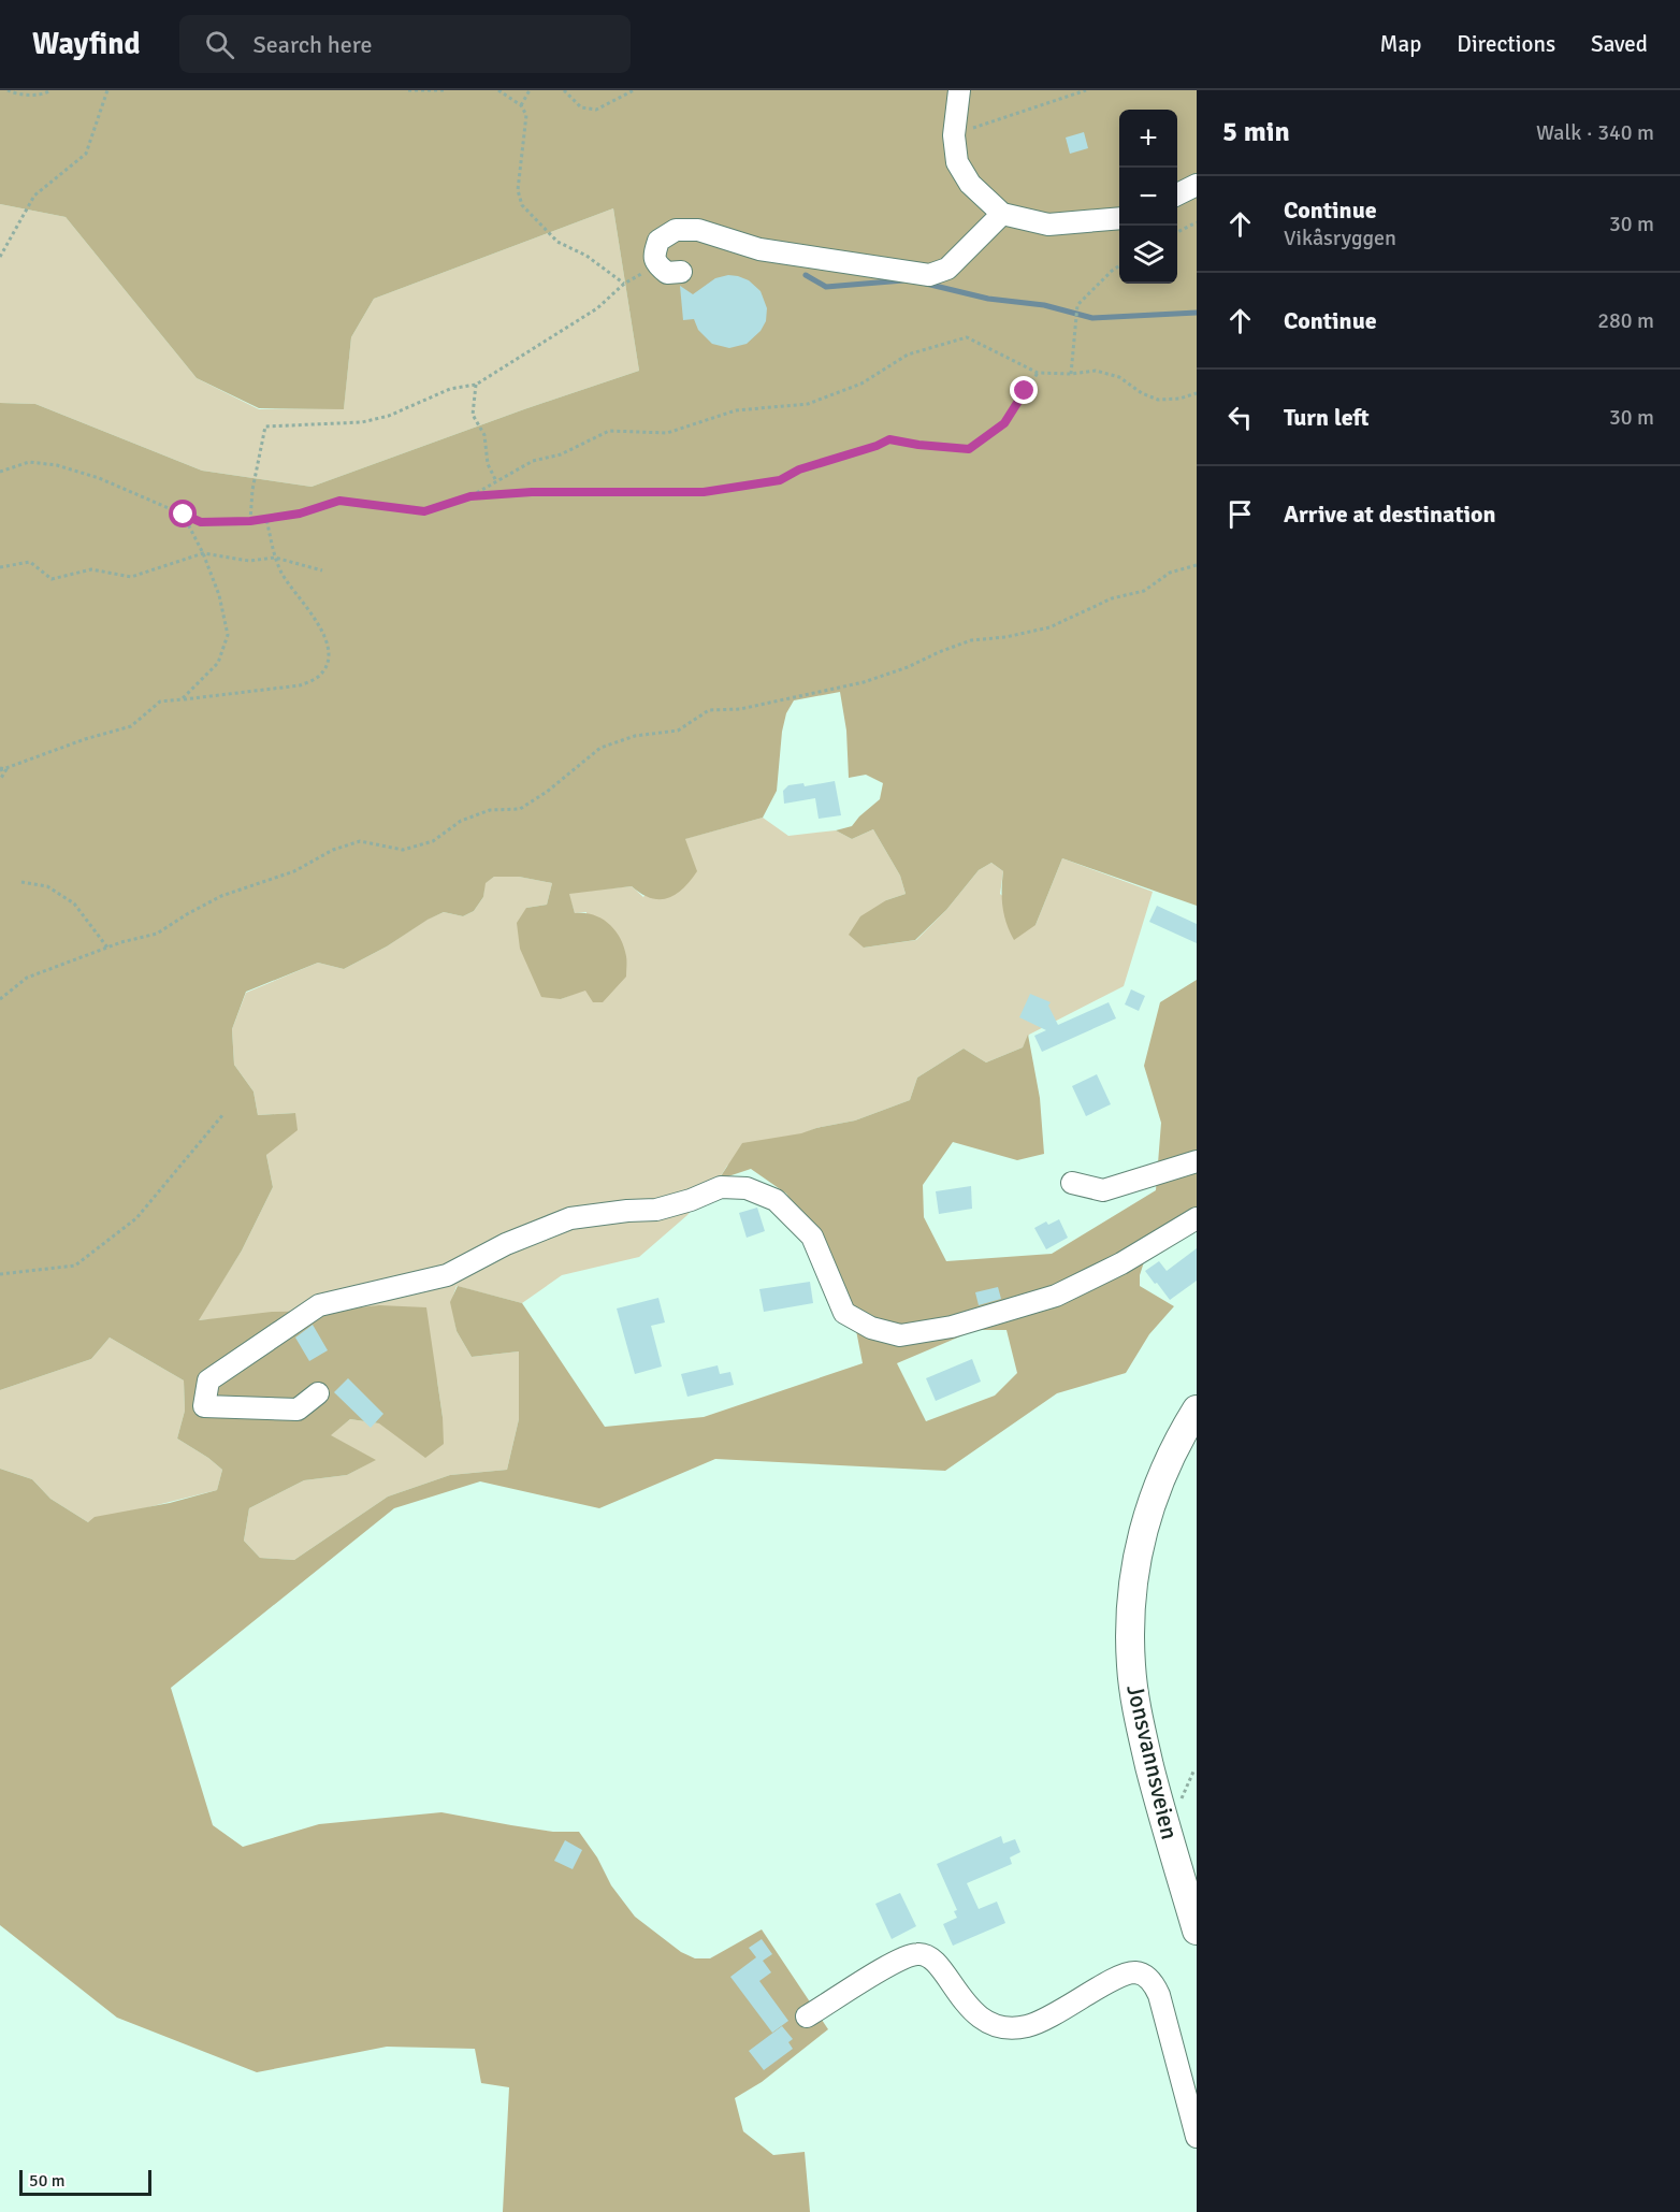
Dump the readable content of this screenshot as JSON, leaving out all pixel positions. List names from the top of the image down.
{
  "streets": {
    "main road": ["Jonsvannsveien"]
  },
  "scale_bar": "50 m",
  "page": {
    "header": "Wayfind",
    "search": "Search here",
    "nav": ["Map", "Directions", "Saved"],
    "heading": ["5 min", "Walk · 340 m"],
    "map_buttons": ["+", "−"],
    "list": [
      ["Continue", "Vikåsryggen", "30 m"],
      ["Continue", "280 m"],
      ["Turn left", "30 m"],
      "Arrive at destination"
    ],
    "scale": "50 m"
  }
}
